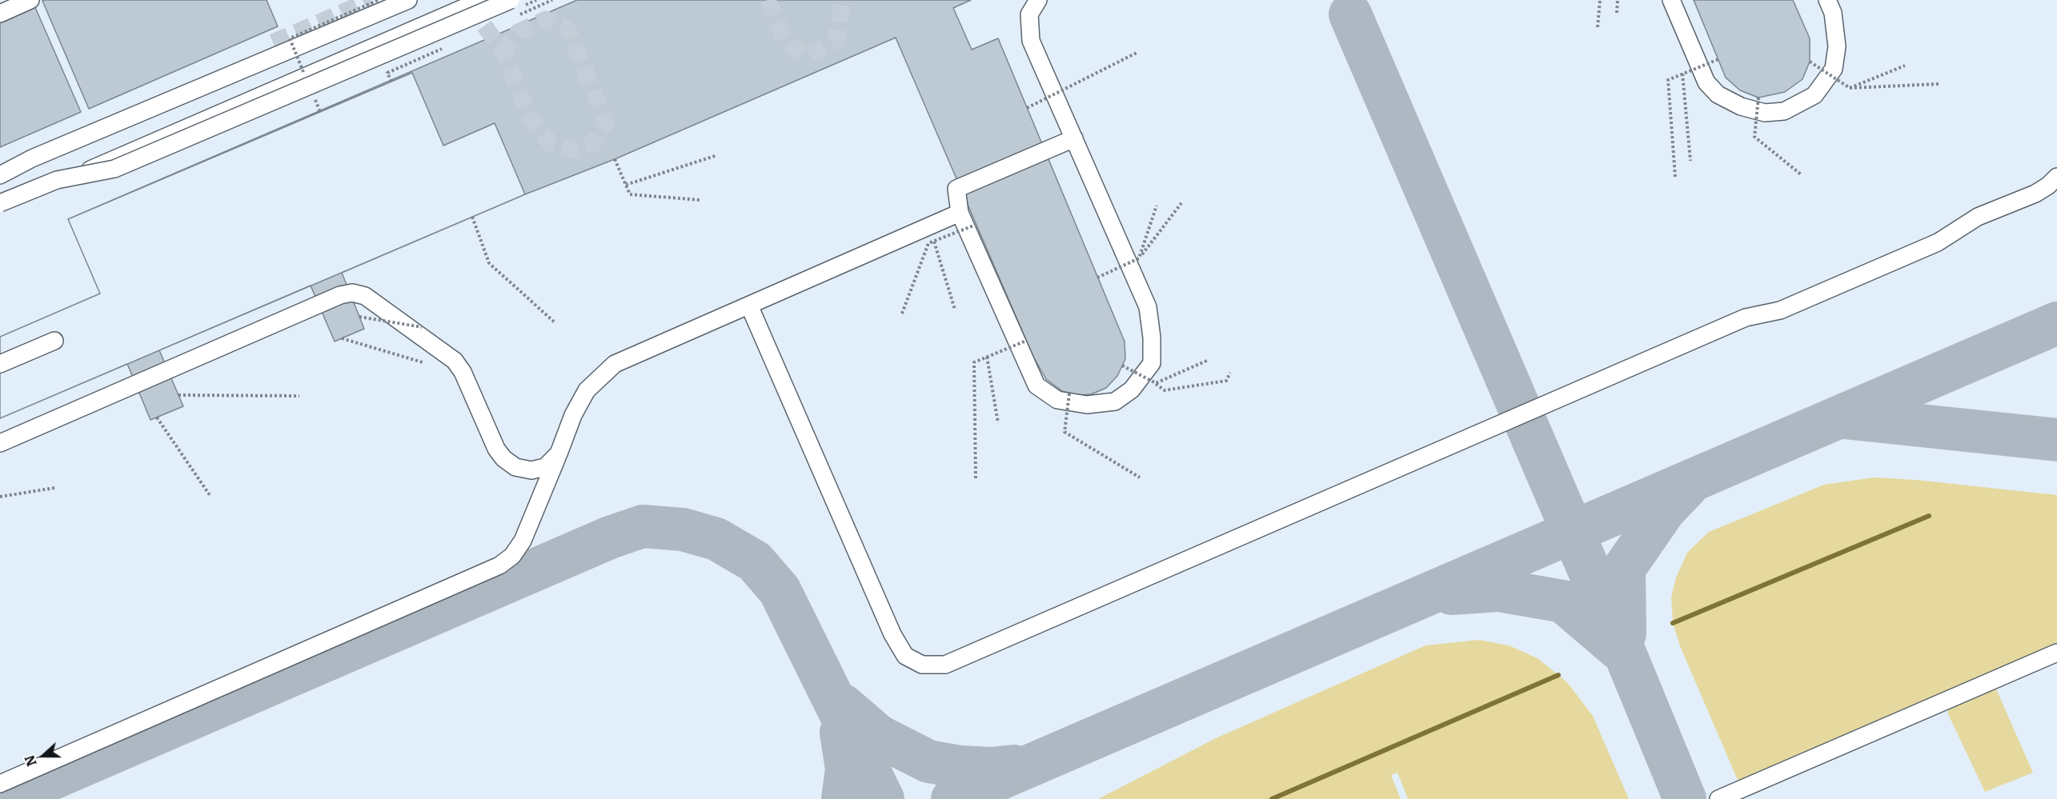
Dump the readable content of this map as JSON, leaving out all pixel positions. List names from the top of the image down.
{
  "north": "left"
}
